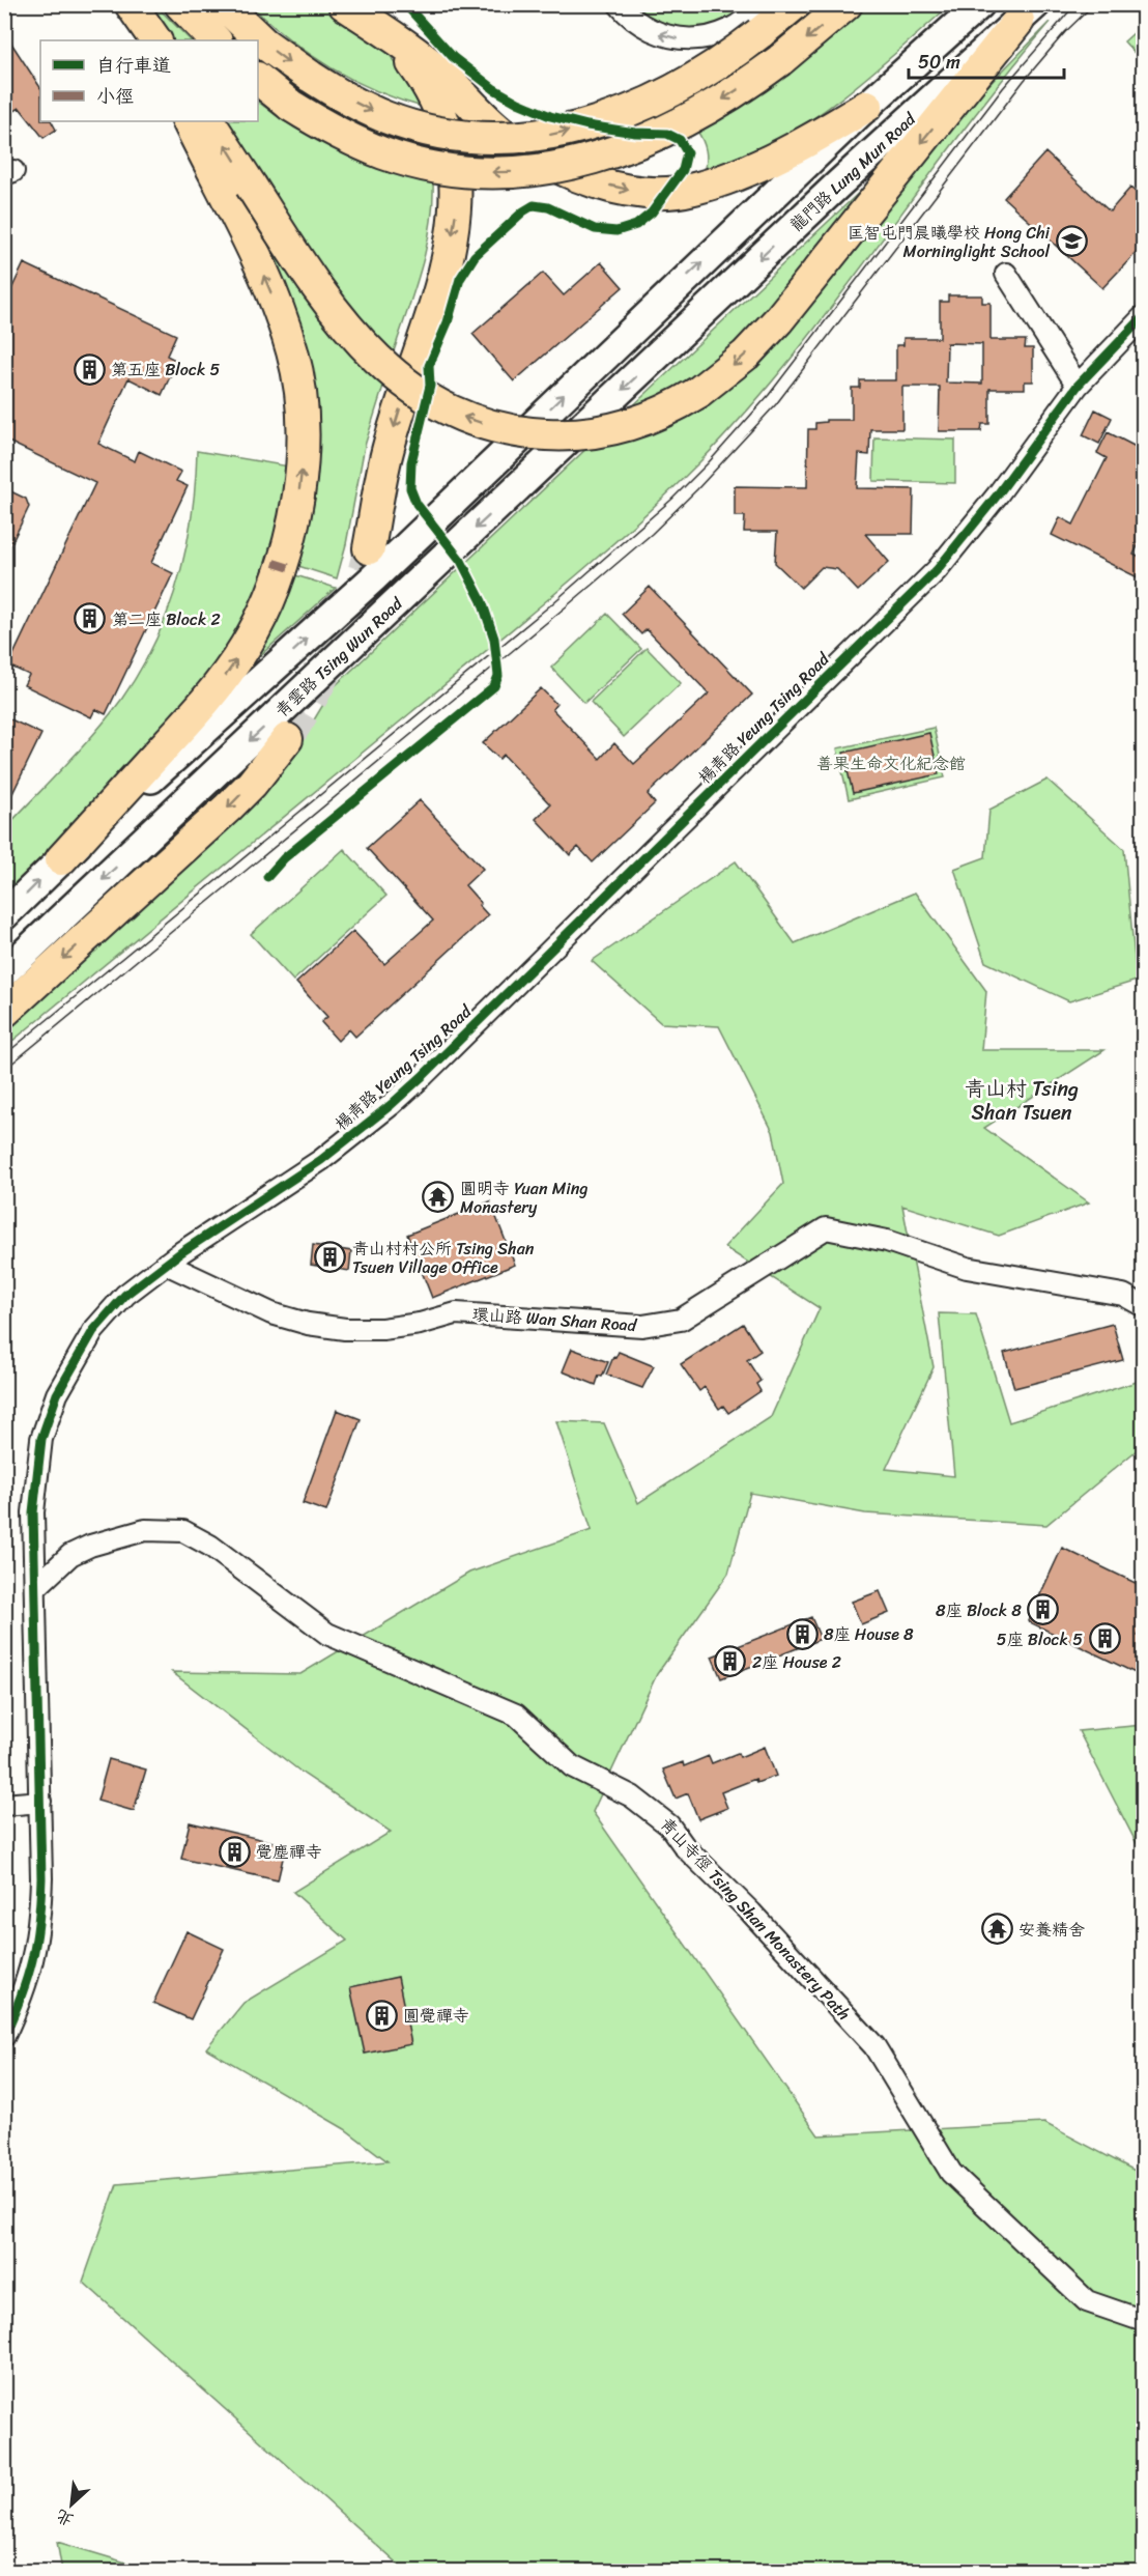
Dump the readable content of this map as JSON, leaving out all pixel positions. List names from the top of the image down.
{
  "streets": {
    "main road": ["龍門路 Lung Mun Road", "青雲路 Tsing Wun Road"],
    "street": ["楊青路 Yeung Tsing Road", "環山路 Wan Shan Road", "青山寺徑 Tsing Shan Monastery Path"]
  },
  "crossings": [
    ["龍門路 Lung Mun Road", "青雲路 Tsing Wun Road"],
    ["楊青路 Yeung Tsing Road", "環山路 Wan Shan Road"],
    ["楊青路 Yeung Tsing Road", "青山寺徑 Tsing Shan Monastery Path"]
  ],
  "districts": ["青山村 Tsing Shan Tsuen"],
  "parks": ["善果生命文化紀念館"],
  "places": {
    "school or university": ["匡智屯門晨曦學校 Hong Chi Morninglight School"],
    "building": [
      "第五座 Block 5",
      "第二座 Block 2",
      "青山村村公所 Tsing Shan Tsuen Village Office",
      "8座 Block 8",
      "8座 House 8",
      "5座 Block 5",
      "2座 House 2",
      "覺塵禪寺",
      "圓覺禪寺"
    ],
    "temple": ["圓明寺 Yuan Ming Monastery", "安養精舍"]
  },
  "legend": ["自行車道", "小徑"],
  "scale_bar": "50 m",
  "north": "bottom left"
}
